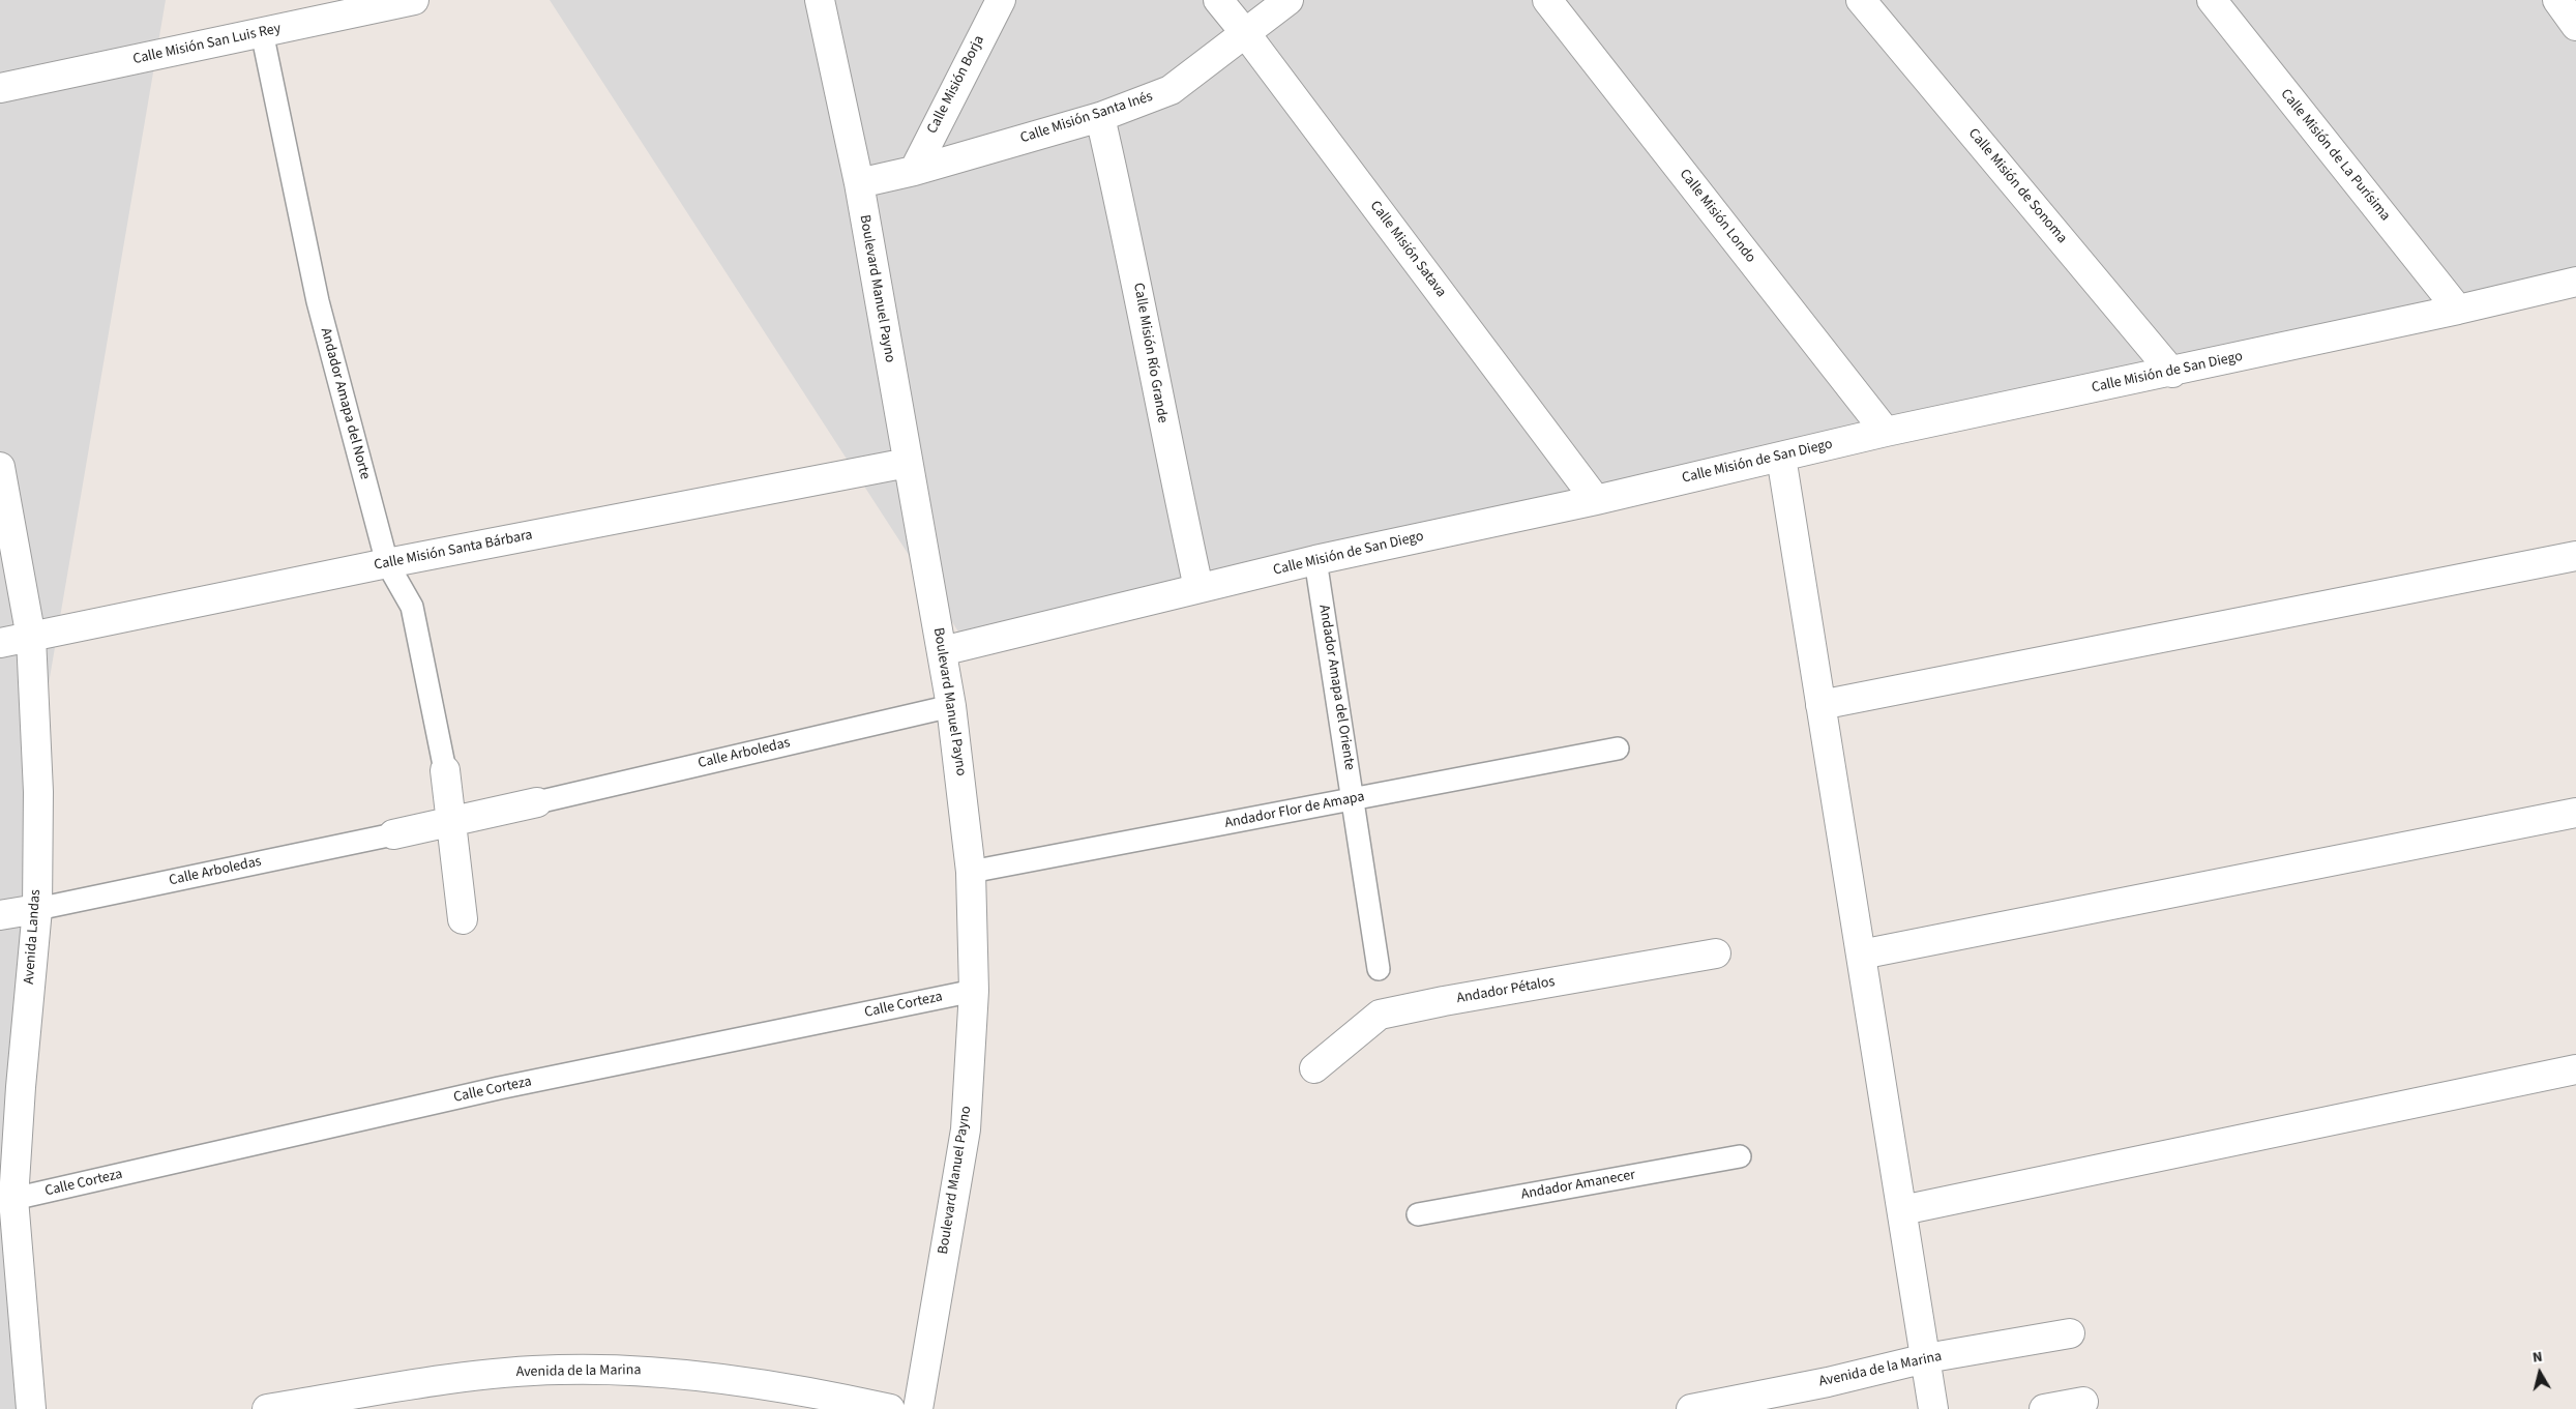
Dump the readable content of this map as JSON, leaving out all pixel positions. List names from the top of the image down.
{
  "streets": {
    "street": [
      "Calle Misión San Luis Rey",
      "Calle Misión Borja",
      "Calle Misión Santa Inés",
      "Calle Misión de La Purísima",
      "Calle Misión de Sonoma",
      "Calle Misión Londo",
      "Calle Misión Satava",
      "Boulevard Manuel Payno",
      "Calle Misión Río Grande",
      "Calle Misión de San Diego",
      "Calle Misión Santa Bárbara",
      "Avenida Landas",
      "Andador Pétalos",
      "Avenida de la Marina"
    ],
    "lane": [
      "Andador Amapa del Norte",
      "Andador Amapa del Oriente",
      "Calle Arboledas",
      "Andador Flor de Amapa",
      "Calle Corteza",
      "Andador Amanecer"
    ]
  },
  "crossings": [
    ["Calle Misión San Luis Rey", "Andador Amapa del Norte"],
    ["Calle Misión Borja", "Calle Misión Santa Inés"],
    ["Calle Misión Santa Inés", "Calle Misión Satava"],
    ["Calle Misión Santa Inés", "Boulevard Manuel Payno"],
    ["Calle Misión Santa Inés", "Calle Misión Río Grande"],
    ["Calle Misión de La Purísima", "Calle Misión de San Diego"],
    ["Calle Misión de Sonoma", "Calle Misión de San Diego"],
    ["Calle Misión Londo", "Calle Misión de San Diego"],
    ["Calle Misión Satava", "Calle Misión de San Diego"],
    ["Boulevard Manuel Payno", "Calle Misión de San Diego"],
    ["Boulevard Manuel Payno", "Calle Misión Santa Bárbara"],
    ["Boulevard Manuel Payno", "Calle Arboledas"],
    ["Boulevard Manuel Payno", "Andador Flor de Amapa"],
    ["Boulevard Manuel Payno", "Calle Corteza"],
    ["Calle Misión Río Grande", "Calle Misión de San Diego"],
    ["Calle Misión de San Diego", "Andador Amapa del Oriente"],
    ["Andador Amapa del Norte", "Calle Misión Santa Bárbara"],
    ["Calle Misión Santa Bárbara", "Avenida Landas"],
    ["Andador Amapa del Oriente", "Andador Flor de Amapa"],
    ["Calle Arboledas", "Avenida Landas"],
    ["Avenida Landas", "Calle Corteza"]
  ],
  "north": "top"
}
